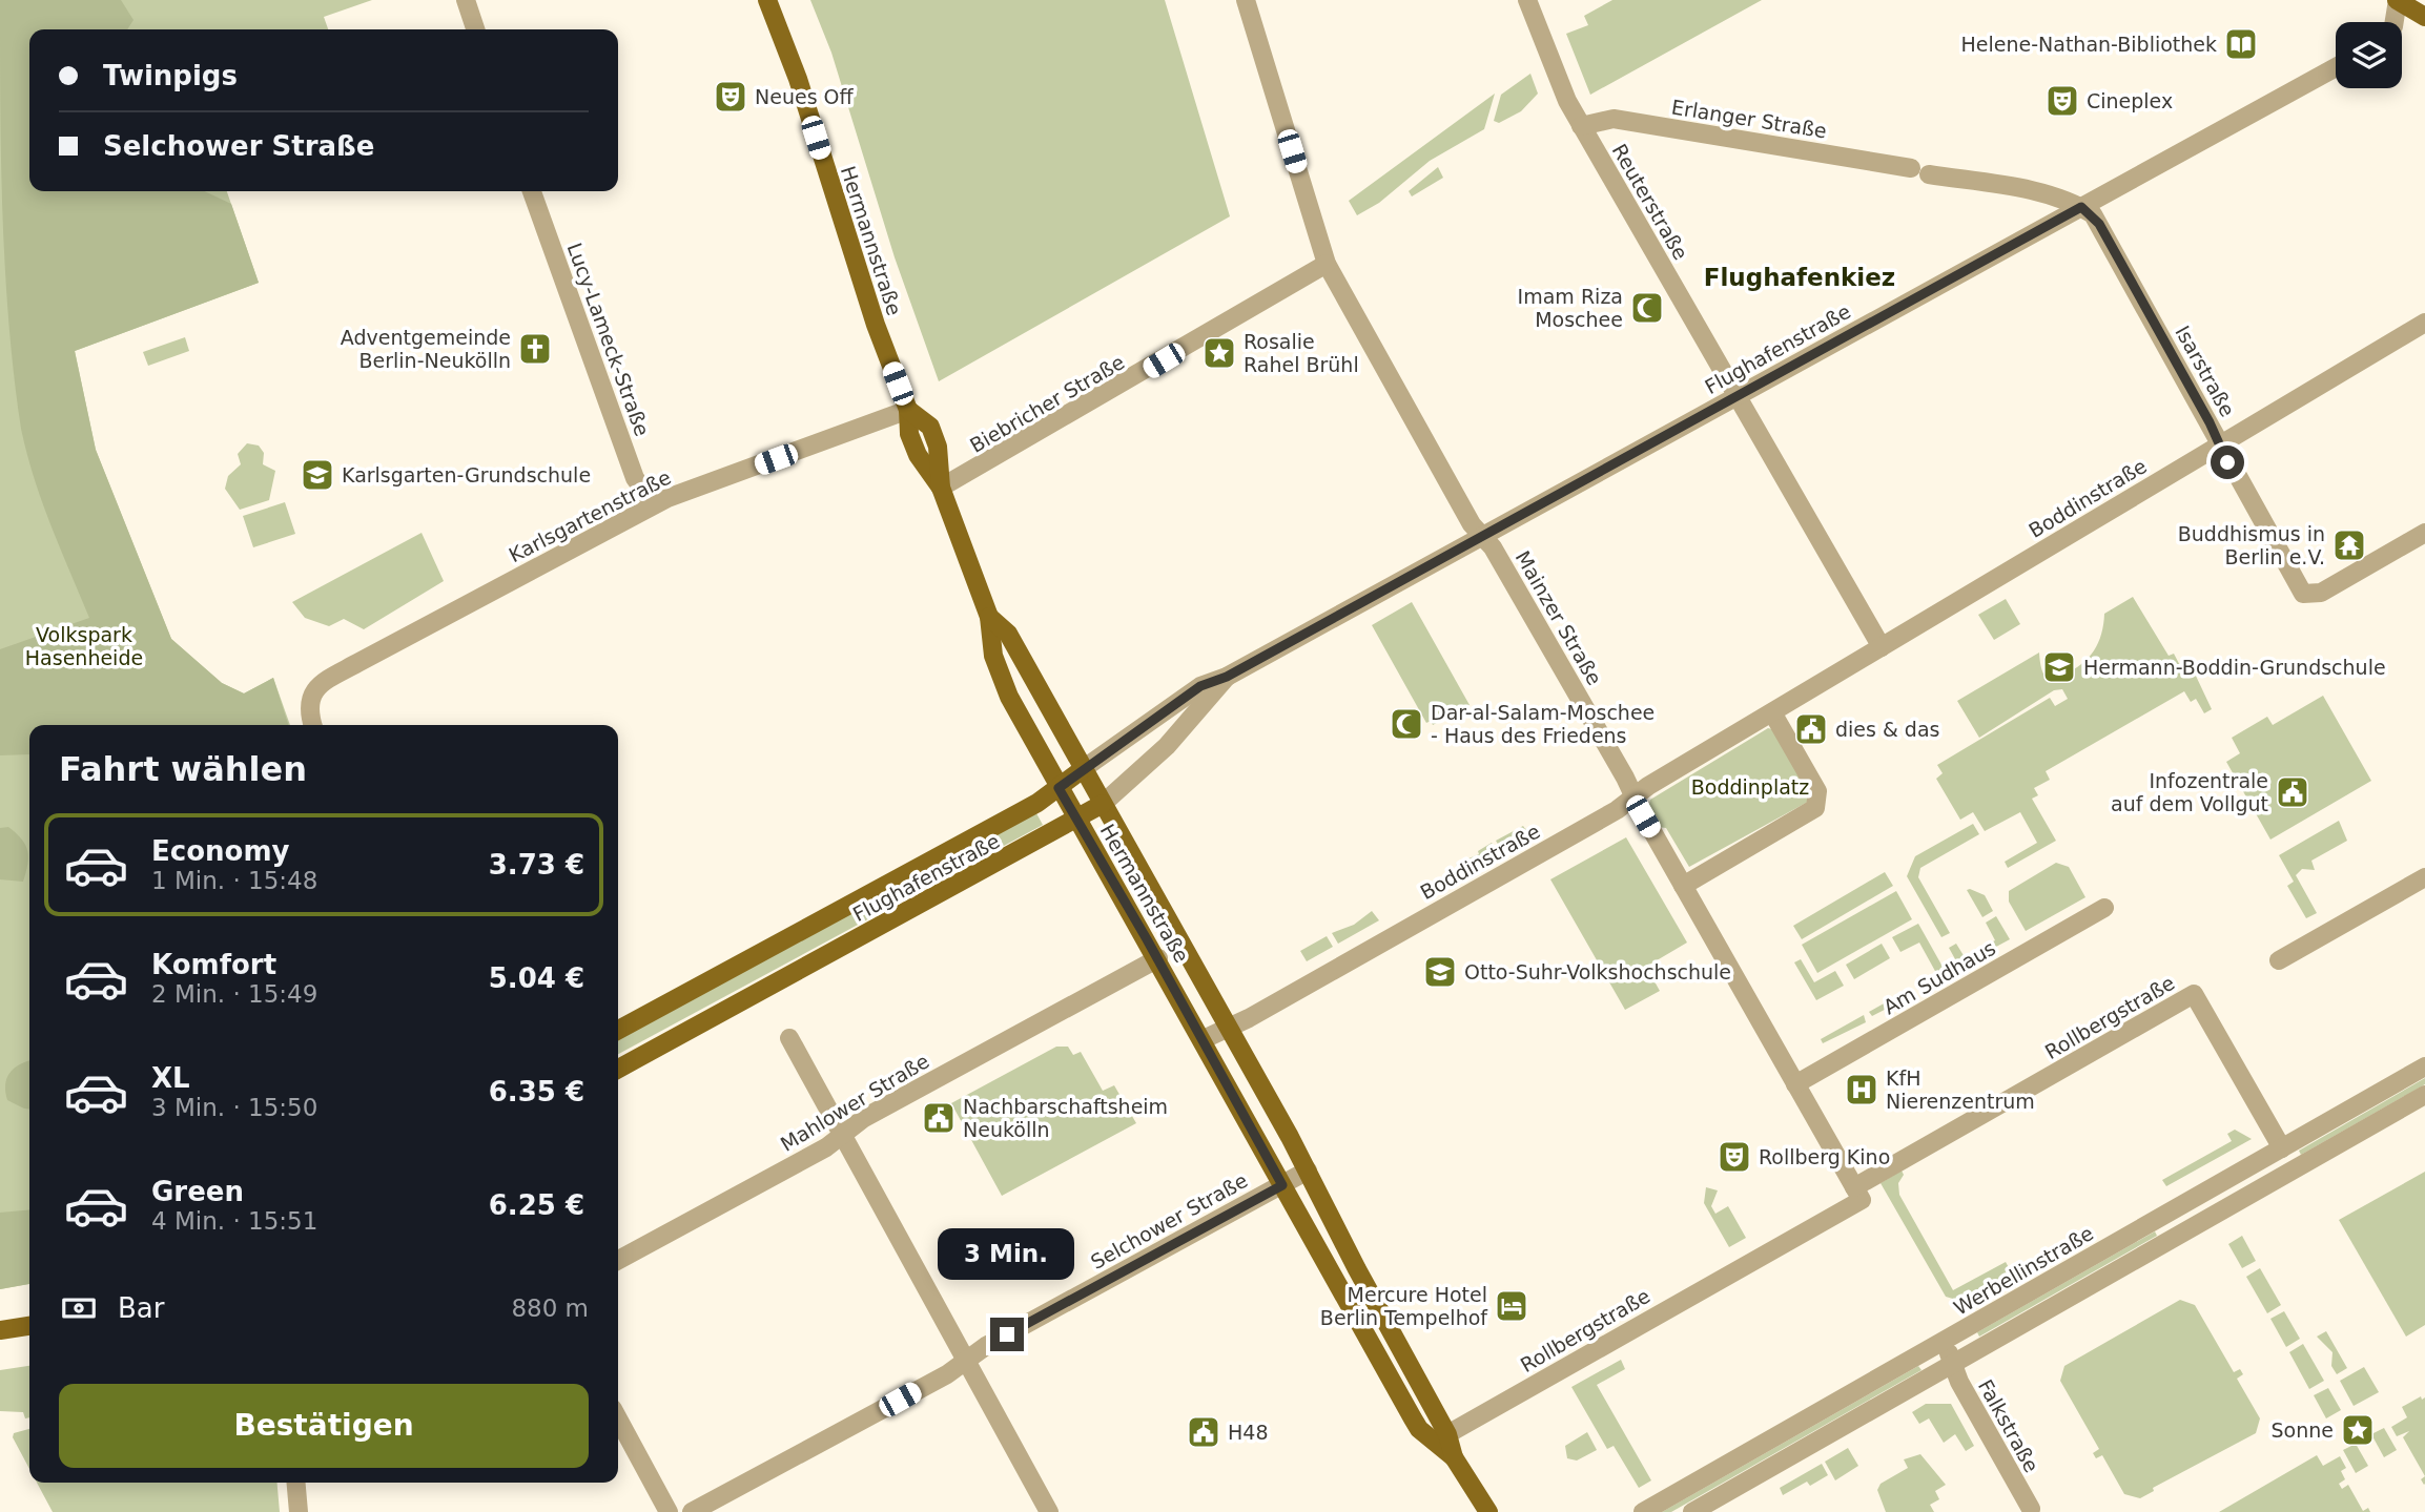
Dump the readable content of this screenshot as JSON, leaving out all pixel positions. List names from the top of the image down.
{
  "streets": {
    "main road": ["Hermannstraße", "Flughafenstraße"],
    "street": [
      "Erlanger Straße",
      "Reuterstraße",
      "Lucy-Lameck-Straße",
      "Isarstraße",
      "Biebricher Straße",
      "Boddinstraße",
      "Karlsgartenstraße",
      "Mainzer Straße",
      "Am Sudhaus",
      "Rollbergstraße",
      "Mahlower Straße",
      "Selchower Straße",
      "Werbellinstraße",
      "Falkstraße"
    ]
  },
  "crossings": [
    ["Erlanger Straße", "Reuterstraße"],
    ["Erlanger Straße", "Flughafenstraße"],
    ["Erlanger Straße", "Isarstraße"],
    ["Reuterstraße", "Flughafenstraße"],
    ["Reuterstraße", "Boddinstraße"],
    ["Hermannstraße", "Flughafenstraße"],
    ["Hermannstraße", "Biebricher Straße"],
    ["Hermannstraße", "Boddinstraße"],
    ["Hermannstraße", "Karlsgartenstraße"],
    ["Hermannstraße", "Rollbergstraße"],
    ["Hermannstraße", "Mahlower Straße"],
    ["Hermannstraße", "Selchower Straße"],
    ["Lucy-Lameck-Straße", "Karlsgartenstraße"],
    ["Flughafenstraße", "Isarstraße"],
    ["Flughafenstraße", "Mainzer Straße"],
    ["Isarstraße", "Boddinstraße"],
    ["Biebricher Straße", "Mainzer Straße"],
    ["Boddinstraße", "Mainzer Straße"],
    ["Mainzer Straße", "Am Sudhaus"],
    ["Mainzer Straße", "Rollbergstraße"],
    ["Rollbergstraße", "Werbellinstraße"],
    ["Werbellinstraße", "Falkstraße"]
  ],
  "districts": ["Flughafenkiez"],
  "parks": ["Volkspark Hasenheide", "Boddinplatz"],
  "places": {
    "library": ["Helene-Nathan-Bibliothek"],
    "theatre": ["Neues Off", "Cineplex", "Rollberg Kino"],
    "mosque": ["Imam Riza Moschee", "Dar-al-Salam-Moschee - Haus des Friedens"],
    "church": ["Adventgemeinde Berlin-Neukölln"],
    "place": ["Rosalie Rahel Brühl", "Sonne"],
    "school or university": ["Karlsgarten-Grundschule", "Hermann-Boddin-Grundschule", "Otto-Suhr-Volkshochschule"],
    "temple": ["Buddhismus in Berlin e.V."],
    "public building": [
      "dies & das",
      "Infozentrale auf dem Vollgut",
      "Nachbarschaftsheim Neukölln",
      "H48"
    ],
    "hospital": ["KfH Nierenzentrum"],
    "hotel": ["Mercure Hotel Berlin Tempelhof"]
  },
  "page": {
    "banner": ["Twinpigs", "Selchower Straße"],
    "heading": "Fahrt wählen",
    "list": [
      {
        "name": "Economy",
        "note": "1 Min. · 15:48",
        "value": "3.73 €"
      },
      {
        "name": "Komfort",
        "note": "2 Min. · 15:49",
        "value": "5.04 €"
      },
      {
        "name": "XL",
        "note": "3 Min. · 15:50",
        "value": "6.35 €"
      },
      {
        "name": "Green",
        "note": "4 Min. · 15:51",
        "value": "6.25 €"
      }
    ],
    "bubble": "3 Min.",
    "pay": ["Bar", "880 m"],
    "buttons": "Bestätigen"
  }
}
